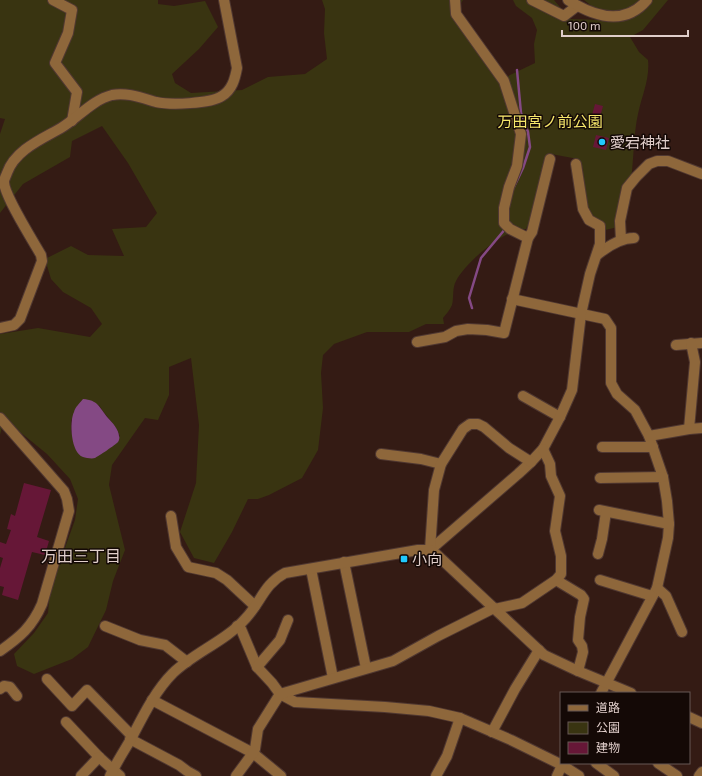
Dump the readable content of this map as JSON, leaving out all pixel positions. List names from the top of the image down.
{
  "districts": ["万田三丁目"],
  "parks": ["万田宮ノ前公園"],
  "places": {
    "other": ["愛宕神社"],
    "transit": ["小向"]
  },
  "legend": ["道路", "公園", "建物"],
  "scale_bar": "100 m"
}
